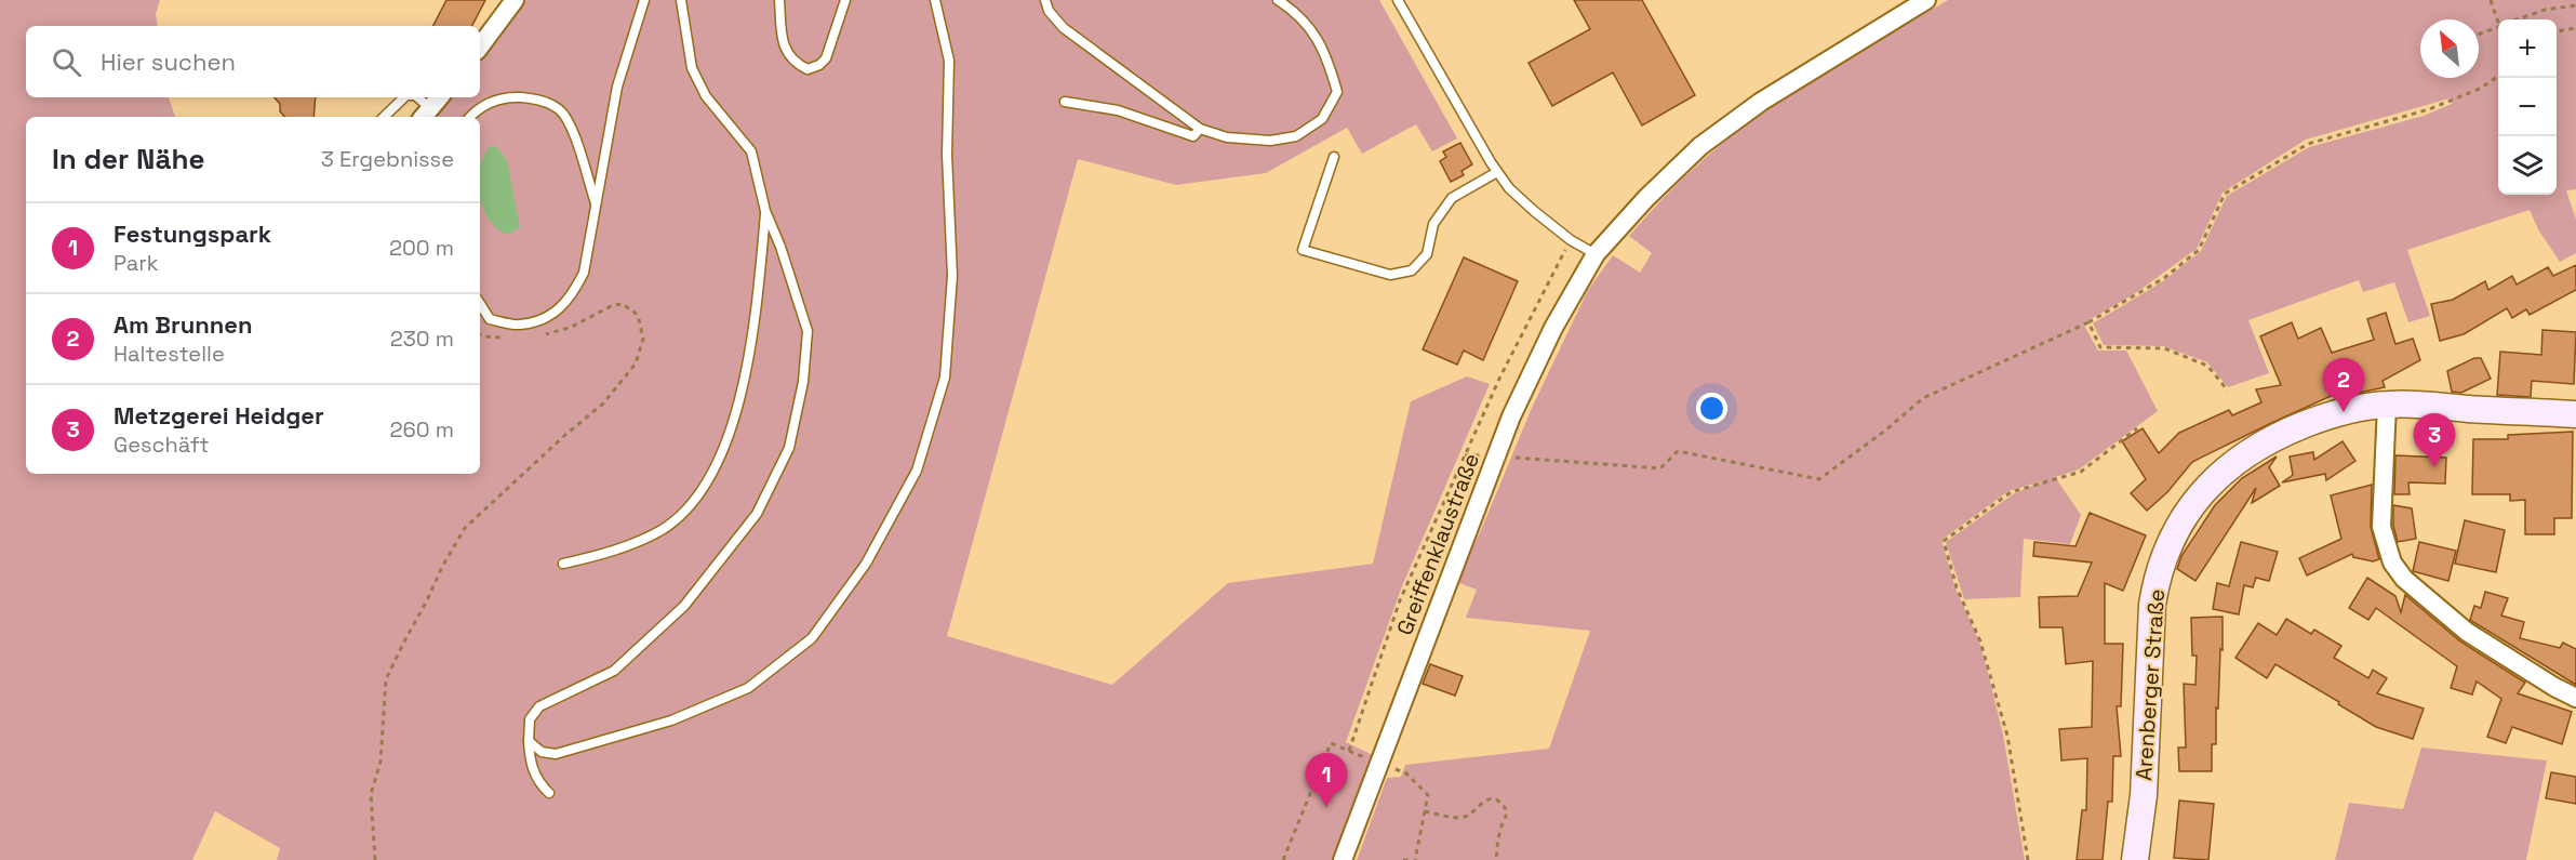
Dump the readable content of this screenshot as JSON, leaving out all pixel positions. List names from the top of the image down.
{
  "streets": {
    "main road": ["Arenberger Straße"],
    "street": ["Greiffenklaustraße"]
  },
  "north": "top left",
  "page": {
    "map_buttons": ["+", "−"],
    "search": "Hier suchen",
    "heading": ["In der Nähe", "3 Ergebnisse"],
    "list": [
      {
        "mark": "1",
        "name": "Festungspark",
        "note": "Park",
        "value": "200 m"
      },
      {
        "mark": "2",
        "name": "Am Brunnen",
        "note": "Haltestelle",
        "value": "230 m"
      },
      {
        "mark": "3",
        "name": "Metzgerei Heidger",
        "note": "Geschäft",
        "value": "260 m"
      }
    ],
    "pins": ["2", "3", "1"]
  }
}
